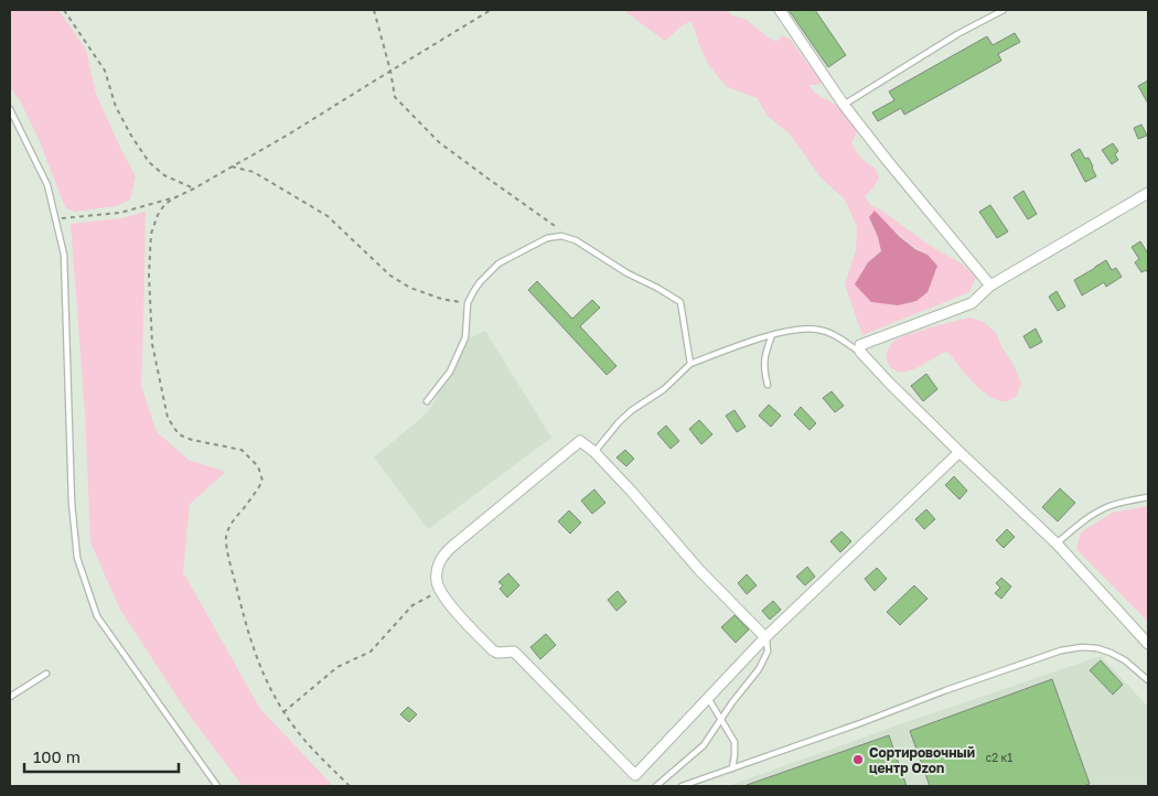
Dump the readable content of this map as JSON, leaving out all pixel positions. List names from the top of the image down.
{
  "places": ["Сортировочный центр Ozon"],
  "house_numbers": ["с2 к1"],
  "scale_bar": "100 m"
}
